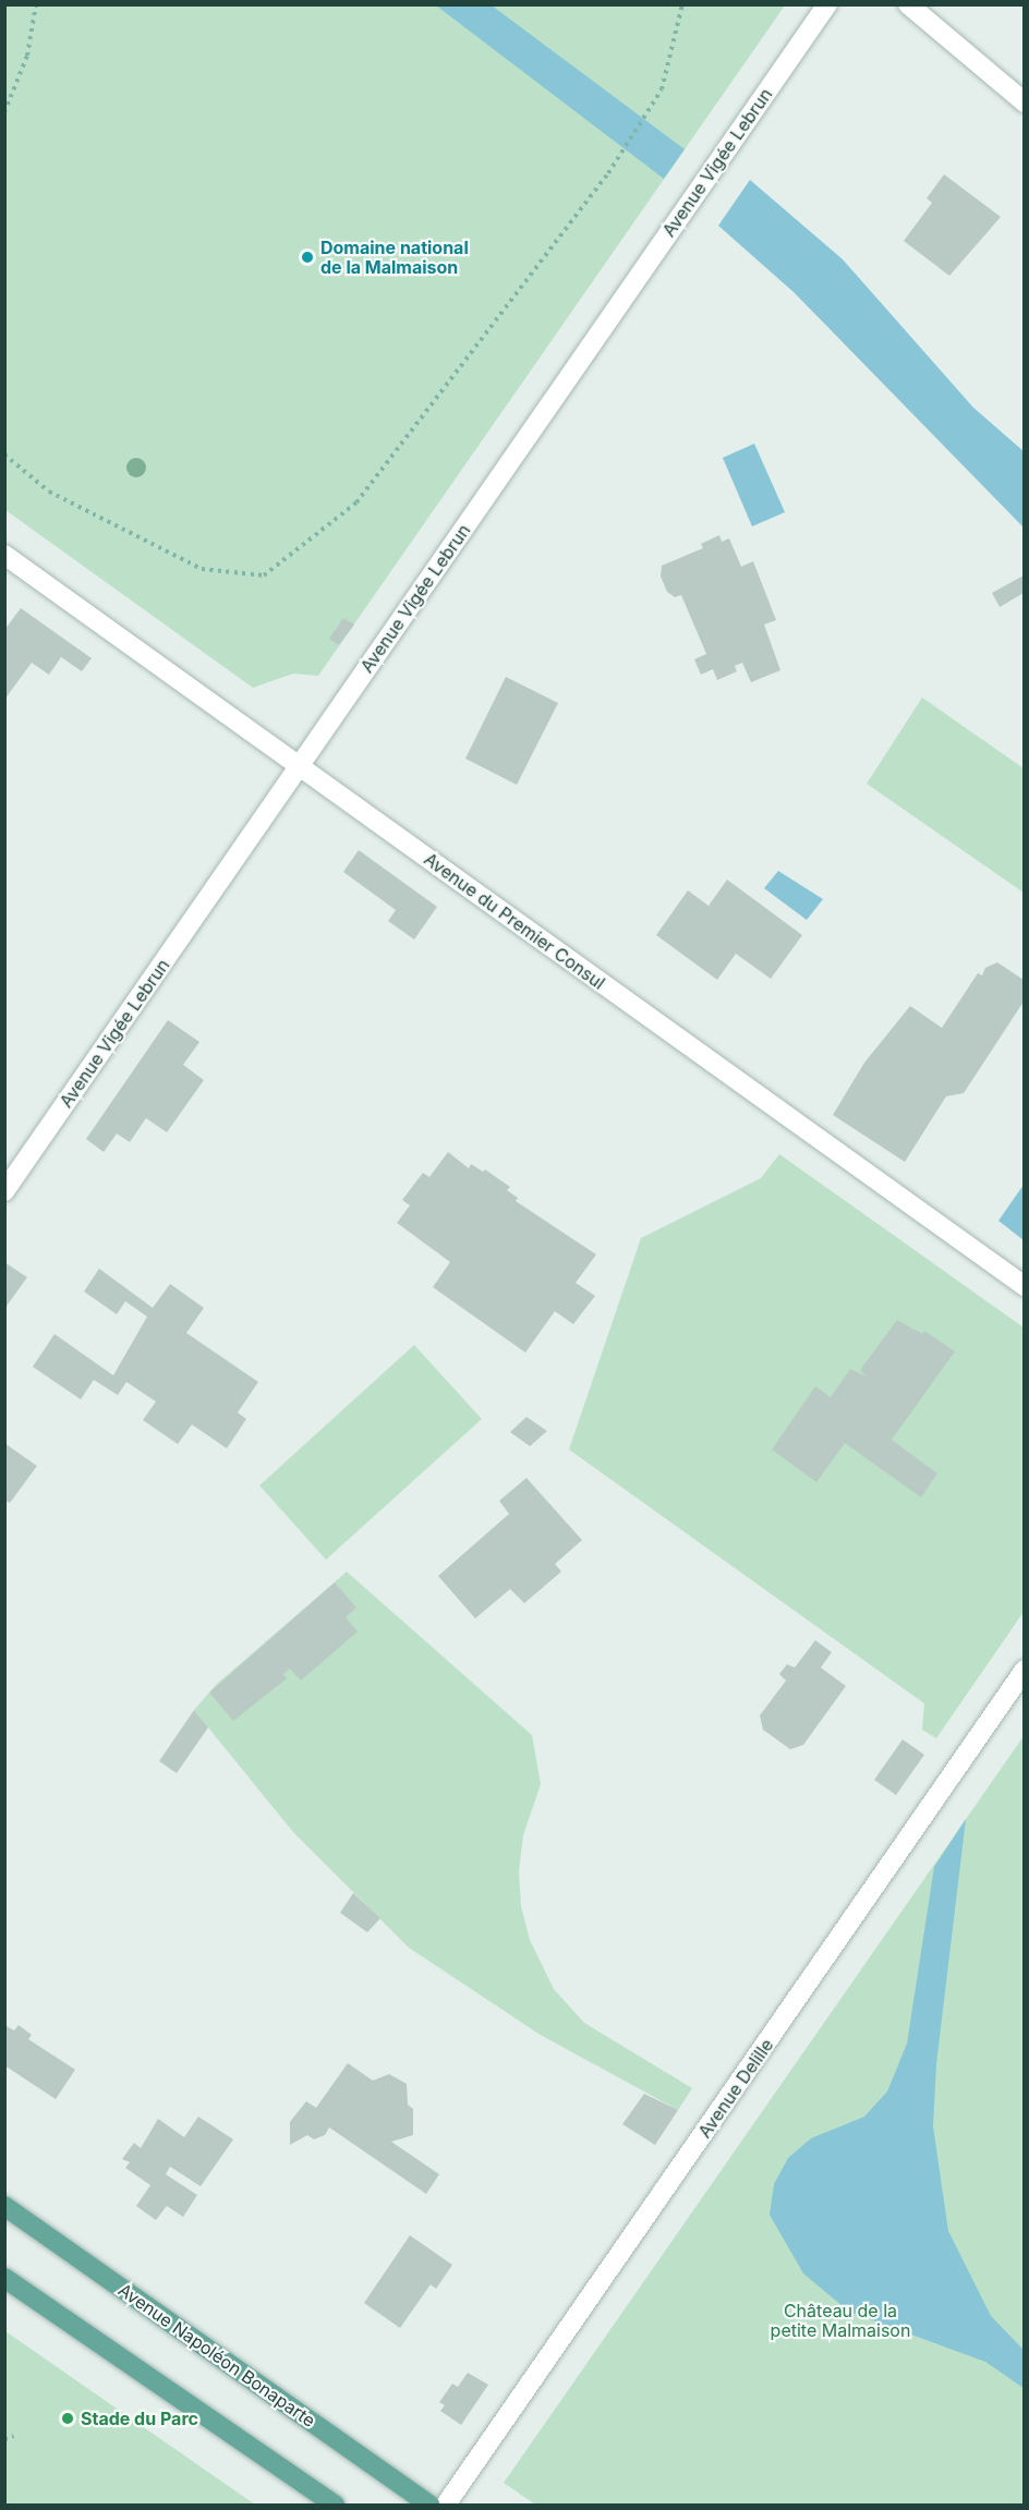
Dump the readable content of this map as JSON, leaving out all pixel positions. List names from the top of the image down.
{
  "streets": {
    "main road": ["Avenue Napoléon Bonaparte"],
    "street": ["Avenue Vigée Lebrun", "Avenue du Premier Consul", "Avenue Delille"]
  },
  "crossings": [
    ["Avenue Vigée Lebrun", "Avenue du Premier Consul"]
  ],
  "parks": ["Château de la petite Malmaison"],
  "places": ["Domaine national de la Malmaison", "Stade du Parc"]
}
